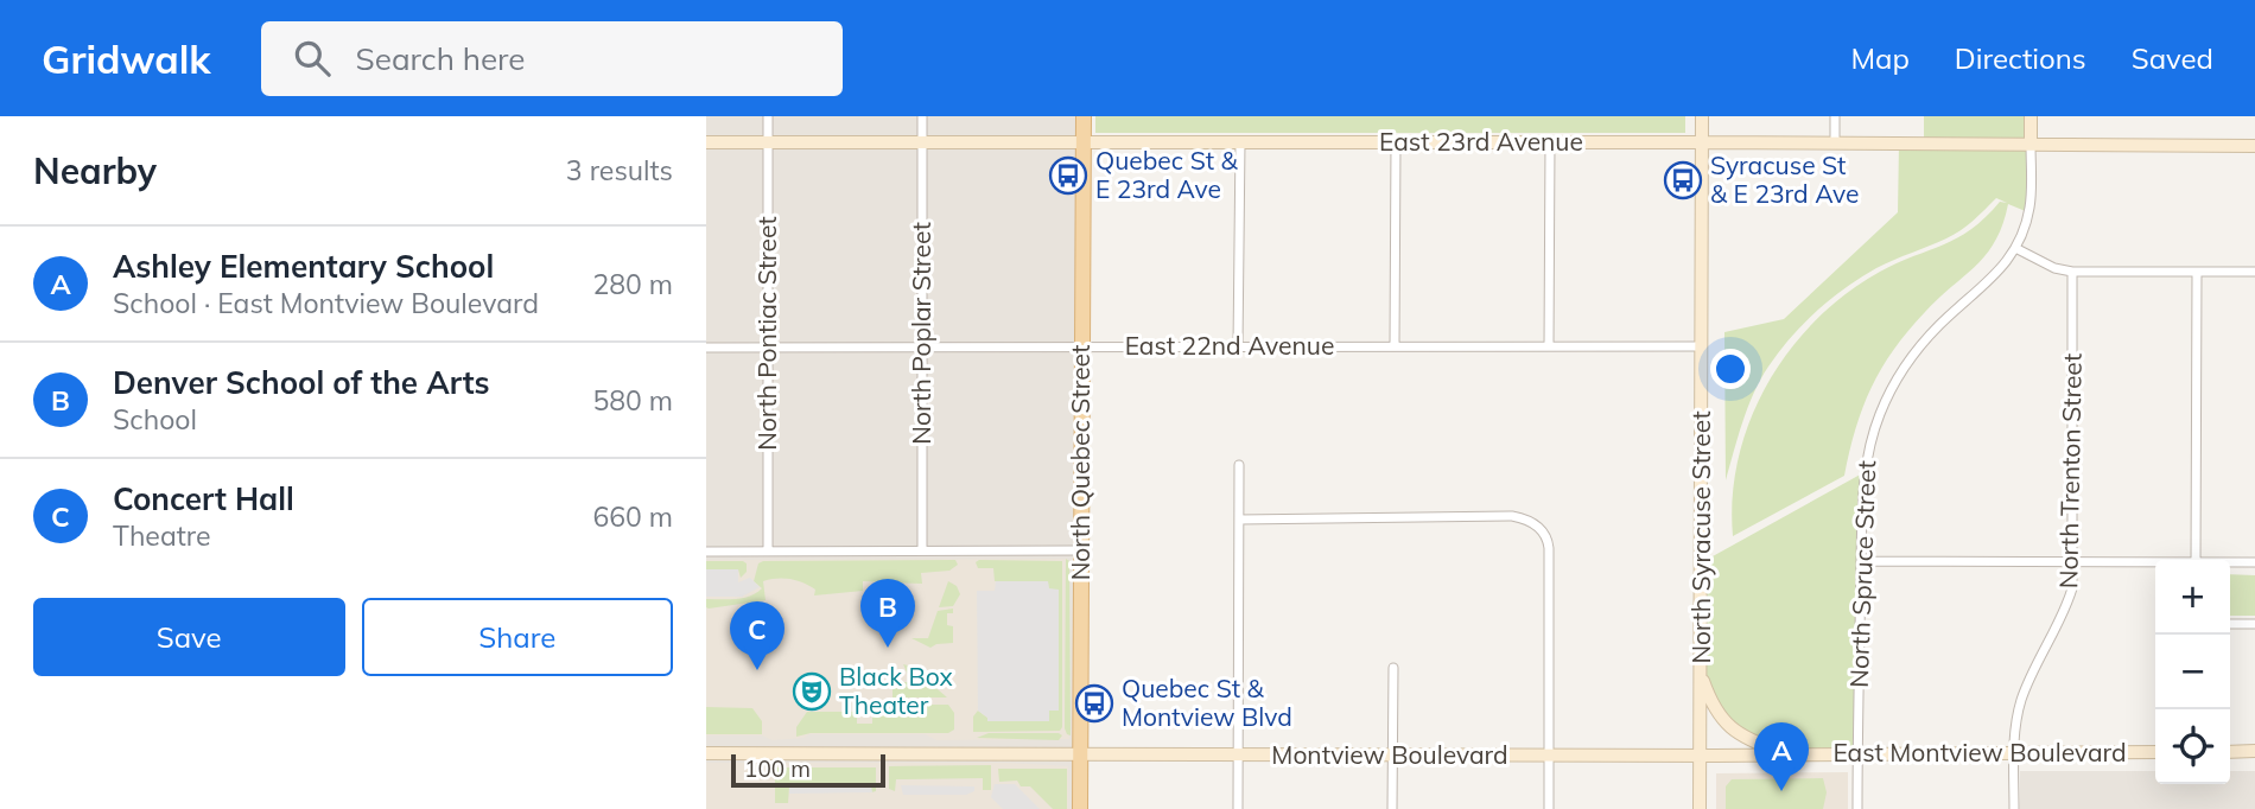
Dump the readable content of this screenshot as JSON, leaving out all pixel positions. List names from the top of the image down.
{
  "streets": {
    "main road": ["North Quebec Street"],
    "street": [
      "East 23rd Avenue",
      "North Pontiac Street",
      "North Poplar Street",
      "East 22nd Avenue",
      "North Trenton Street",
      "North Syracuse Street",
      "North Spruce Street",
      "East Montview Boulevard",
      "Montview Boulevard"
    ]
  },
  "crossings": [
    ["East 23rd Avenue", "North Pontiac Street"],
    ["East 23rd Avenue", "North Poplar Street"],
    ["East 23rd Avenue", "North Quebec Street"],
    ["East 23rd Avenue", "North Syracuse Street"],
    ["East 23rd Avenue", "North Spruce Street"],
    ["North Pontiac Street", "East 22nd Avenue"],
    ["North Poplar Street", "East 22nd Avenue"],
    ["East 22nd Avenue", "North Quebec Street"],
    ["East 22nd Avenue", "North Syracuse Street"],
    ["North Quebec Street", "Montview Boulevard"],
    ["North Trenton Street", "East Montview Boulevard"],
    ["North Syracuse Street", "East Montview Boulevard"],
    ["North Syracuse Street", "Montview Boulevard"],
    ["North Spruce Street", "East Montview Boulevard"],
    ["East Montview Boulevard", "Montview Boulevard"]
  ],
  "places": {
    "bus stop": ["Quebec St & E 23rd Ave", "Syracuse St & E 23rd Ave", "Quebec St & Montview Blvd"],
    "theatre": ["Black Box Theater"]
  },
  "scale_bar": "100 m",
  "page": {
    "header": "Gridwalk",
    "search": "Search here",
    "nav": ["Map", "Directions", "Saved"],
    "heading": ["Nearby", "3 results"],
    "list": [
      {
        "mark": "A",
        "name": "Ashley Elementary School",
        "note": "School · East Montview Boulevard",
        "value": "280 m"
      },
      {
        "mark": "B",
        "name": "Denver School of the Arts",
        "note": "School",
        "value": "580 m"
      },
      {
        "mark": "C",
        "name": "Concert Hall",
        "note": "Theatre",
        "value": "660 m"
      }
    ],
    "map_buttons": ["+", "−"],
    "buttons": ["Save", "Share"],
    "pins": ["B", "C", "A"],
    "scale": "100 m"
  }
}
